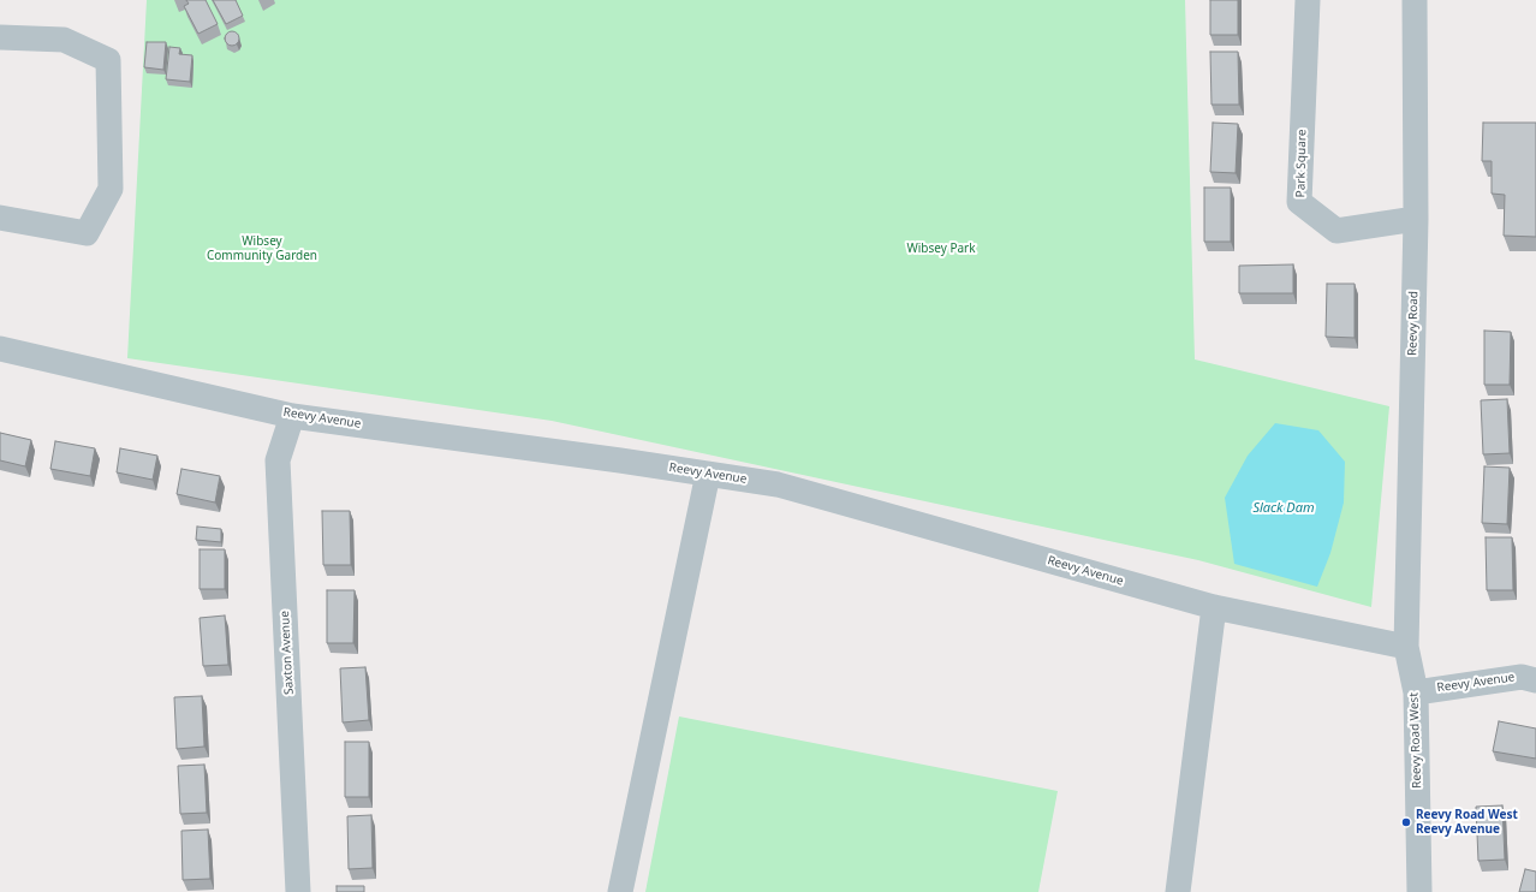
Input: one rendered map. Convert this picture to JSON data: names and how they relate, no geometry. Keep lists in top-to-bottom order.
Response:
{
  "streets": {
    "street": [
      "Park Square",
      "Reevy Road",
      "Reevy Avenue",
      "Saxton Avenue",
      "Reevy Road West"
    ]
  },
  "crossings": [
    ["Park Square", "Reevy Road"],
    ["Reevy Road", "Reevy Avenue"],
    ["Reevy Road", "Reevy Road West"],
    ["Reevy Avenue", "Saxton Avenue"],
    ["Reevy Avenue", "Reevy Road West"]
  ],
  "water": ["Slack Dam"],
  "parks": ["Wibsey Community Garden", "Wibsey Park"],
  "places": ["Reevy Road West Reevy Avenue"]
}
